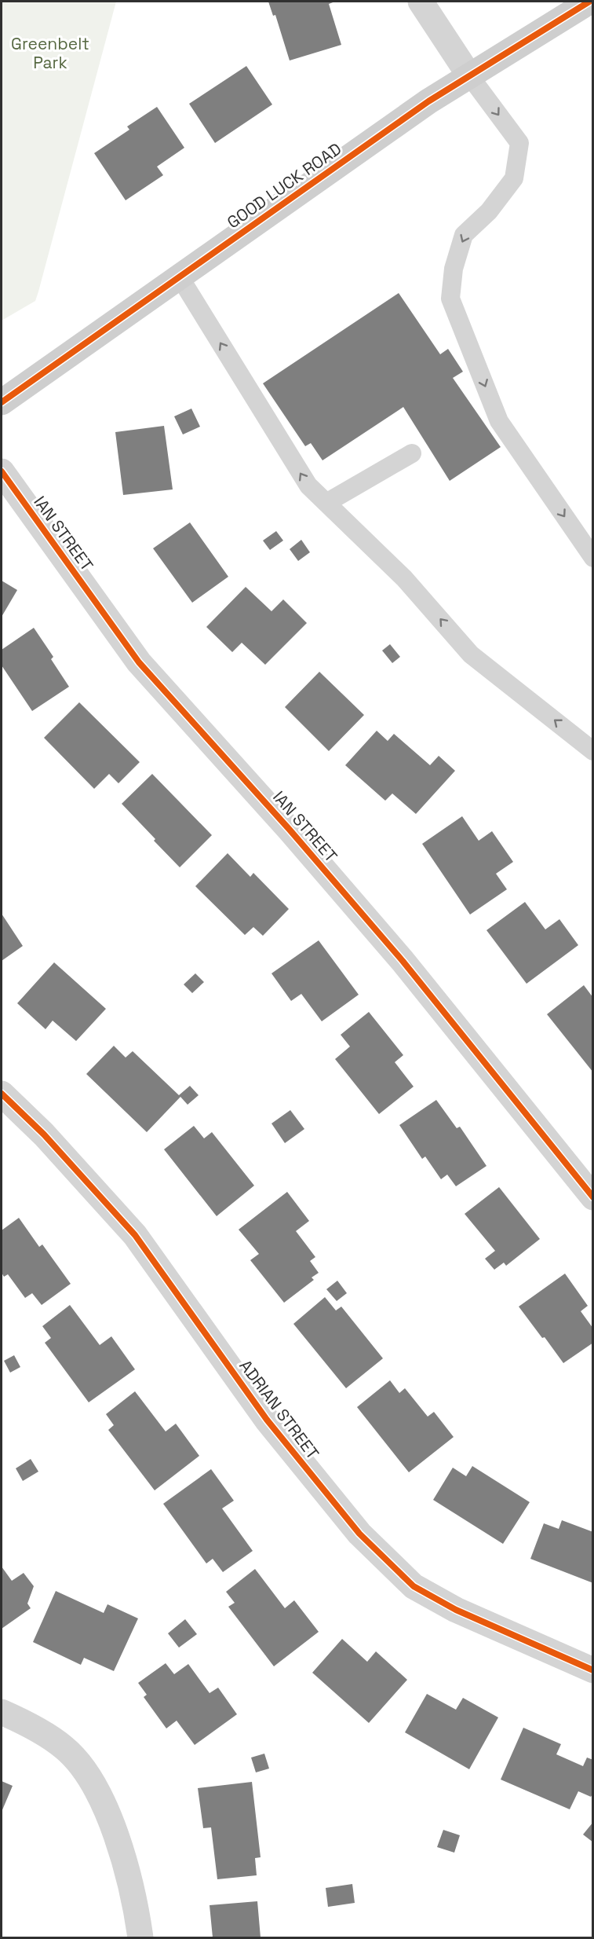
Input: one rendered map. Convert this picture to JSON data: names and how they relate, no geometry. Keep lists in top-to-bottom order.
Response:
{
  "streets": {
    "main road": ["GOOD LUCK ROAD"],
    "street": ["IAN STREET", "ADRIAN STREET"]
  },
  "parks": ["Greenbelt Park"]
}
